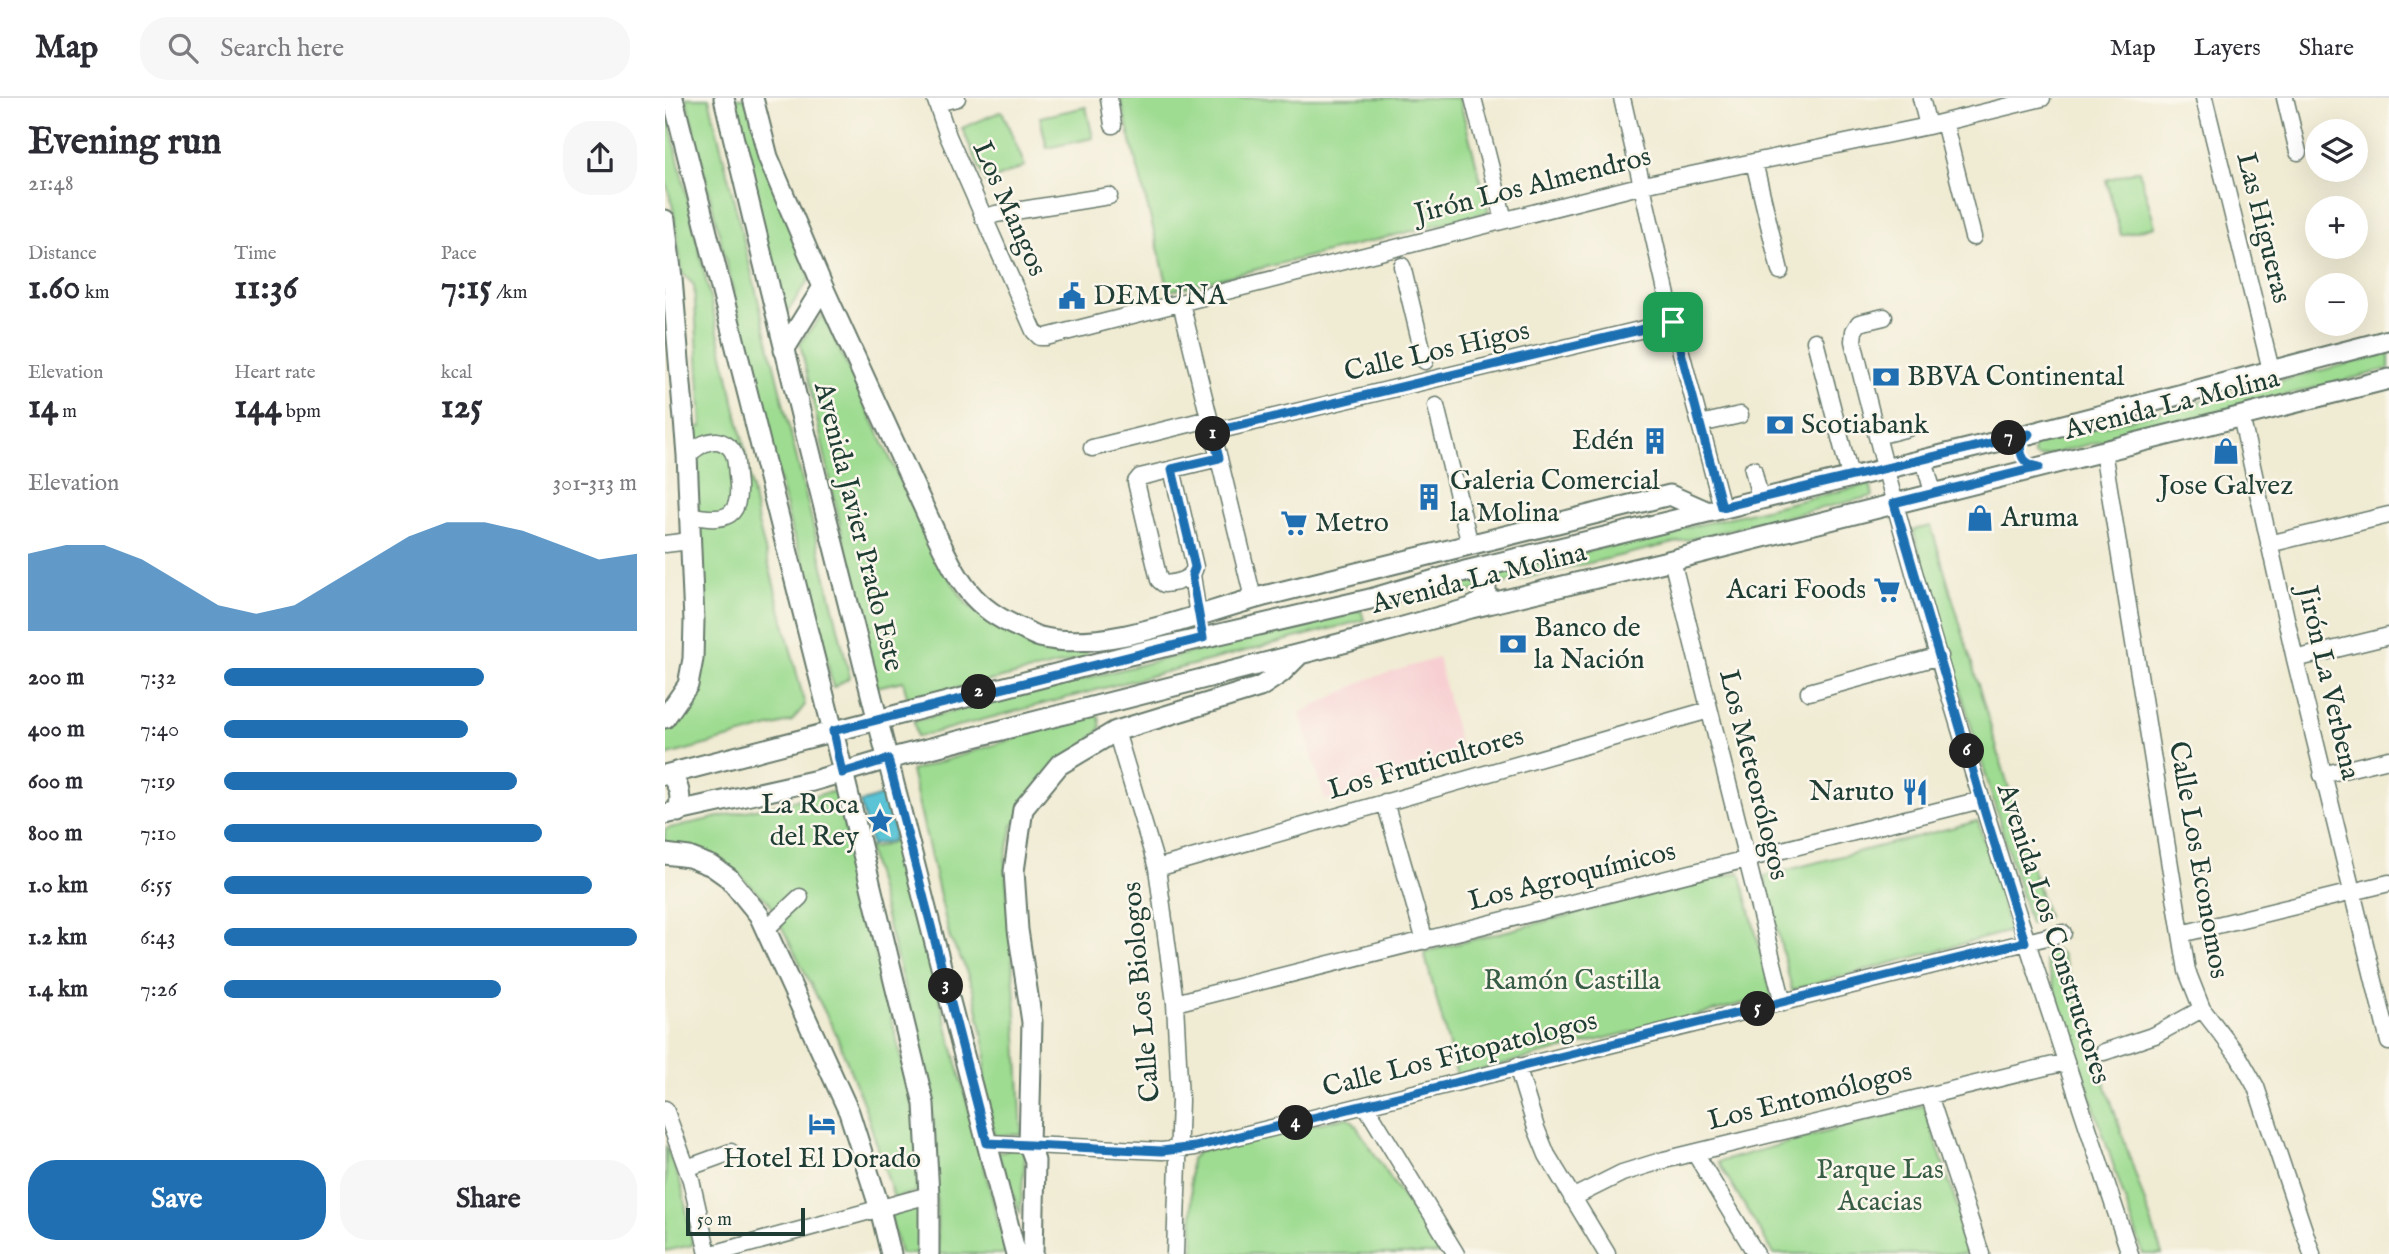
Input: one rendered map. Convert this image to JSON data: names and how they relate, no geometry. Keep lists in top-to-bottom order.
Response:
{
  "streets": {
    "main road": ["Avenida La Molina", "Avenida Javier Prado Este"],
    "street": [
      "Jirón Los Almendros",
      "Los Mangos",
      "Las Higueras",
      "Calle Los Higos",
      "Jirón La Verbena",
      "Los Fruticultores",
      "Los Meteorólogos",
      "Calle Los Economos",
      "Los Agroquímicos",
      "Avenida Los Constructores",
      "Calle Los Biologos",
      "Calle Los Fitopatologos",
      "Los Entomólogos"
    ]
  },
  "crossings": [
    ["Jirón Los Almendros", "Los Mangos"],
    ["Las Higueras", "Avenida La Molina"],
    ["Avenida La Molina", "Avenida Javier Prado Este"],
    ["Avenida La Molina", "Jirón La Verbena"],
    ["Avenida La Molina", "Los Meteorólogos"],
    ["Avenida La Molina", "Calle Los Economos"],
    ["Avenida La Molina", "Avenida Los Constructores"],
    ["Avenida Javier Prado Este", "Calle Los Fitopatologos"],
    ["Los Fruticultores", "Los Meteorólogos"],
    ["Los Fruticultores", "Calle Los Biologos"],
    ["Los Meteorólogos", "Los Agroquímicos"],
    ["Los Meteorólogos", "Calle Los Fitopatologos"],
    ["Los Agroquímicos", "Avenida Los Constructores"],
    ["Los Agroquímicos", "Calle Los Biologos"],
    ["Avenida Los Constructores", "Calle Los Fitopatologos"],
    ["Avenida Los Constructores", "Los Entomólogos"],
    ["Calle Los Biologos", "Calle Los Fitopatologos"]
  ],
  "parks": ["Ramón Castilla", "Parque Las Acacias"],
  "places": {
    "public building": ["DEMUNA"],
    "bank": ["BBVA Continental", "Scotiabank", "Banco de la Nación"],
    "building": ["Edén", "Galeria Comercial la Molina"],
    "shop": ["Jose Galvez", "Aruma"],
    "supermarket": ["Metro", "Acari Foods"],
    "restaurant": ["Naruto"],
    "place": ["La Roca del Rey"],
    "hotel": ["Hotel El Dorado"]
  },
  "scale_bar": "50 m",
  "page": {
    "header": "Map",
    "search": "Search here",
    "nav": ["Map", "Layers", "Share"],
    "heading": ["Evening run", "21:48"],
    "map_buttons": ["+", "−"],
    "stats": [
      ["Distance", "1.60 km"],
      ["Time", "11:36"],
      ["Pace", "7:15 /km"],
      ["Elevation", "14 m"],
      ["Heart rate", "144 bpm"],
      ["kcal", "125"]
    ],
    "pins": [
      "1",
      "7",
      "2",
      "6",
      "3",
      "5",
      "4"
    ],
    "chart": ["Elevation", "301–313 m"],
    "list": [
      {
        "name": "200 m",
        "note": "7:32"
      },
      {
        "name": "400 m",
        "note": "7:40"
      },
      {
        "name": "600 m",
        "note": "7:19"
      },
      {
        "name": "800 m",
        "note": "7:10"
      },
      {
        "name": "1.0 km",
        "note": "6:55"
      },
      {
        "name": "1.2 km",
        "note": "6:43"
      },
      {
        "name": "1.4 km",
        "note": "7:26"
      }
    ],
    "buttons": ["Save", "Share"],
    "scale": "50 m"
  }
}
